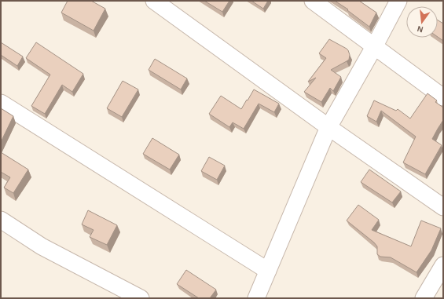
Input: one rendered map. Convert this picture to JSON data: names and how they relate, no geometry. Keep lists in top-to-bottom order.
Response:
{
  "north": "bottom"
}
